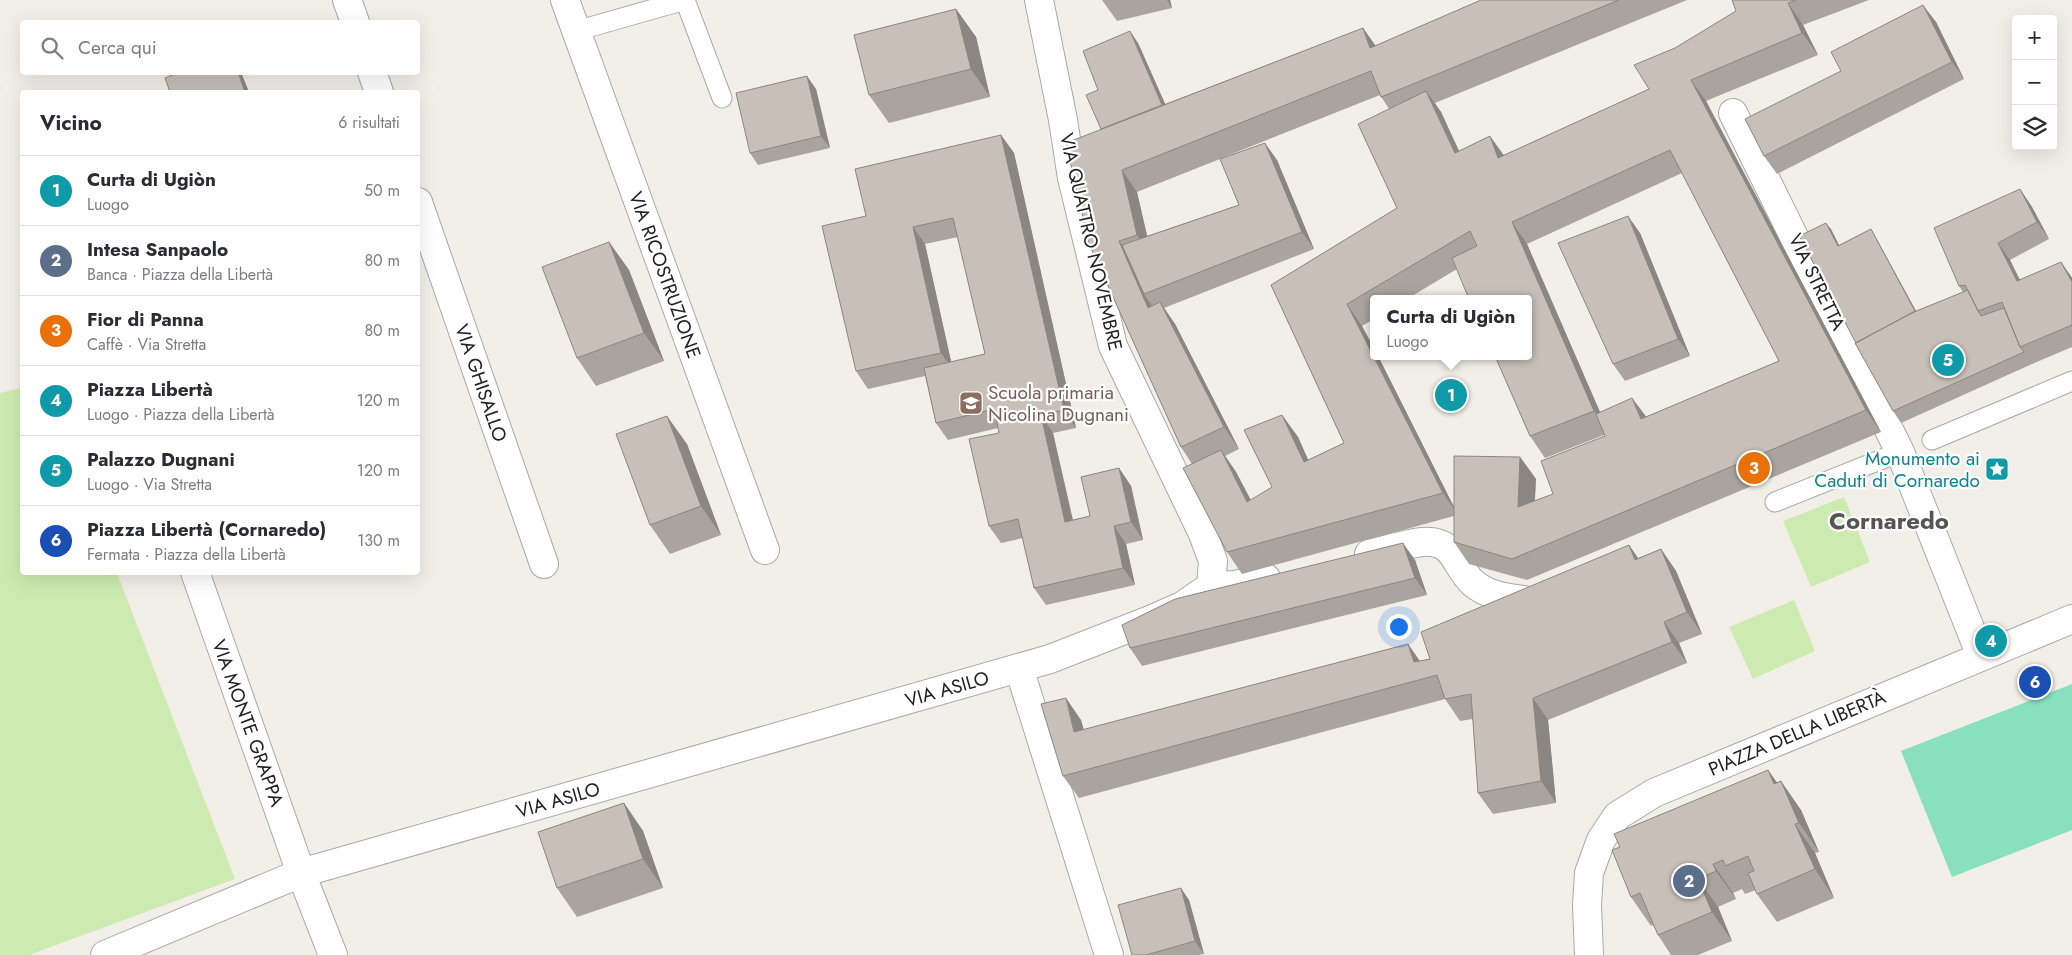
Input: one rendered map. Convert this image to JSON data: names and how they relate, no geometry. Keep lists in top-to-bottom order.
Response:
{
  "streets": {
    "street": [
      "VIA QUATTRO NOVEMBRE",
      "VIA RICOSTRUZIONE",
      "VIA STRETTA",
      "VIA GHISALLO",
      "VIA ASILO",
      "VIA MONTE GRAPPA",
      "PIAZZA DELLA LIBERTÀ"
    ]
  },
  "crossings": [
    ["VIA QUATTRO NOVEMBRE", "VIA ASILO"],
    ["VIA ASILO", "VIA MONTE GRAPPA"]
  ],
  "districts": ["Cornaredo"],
  "places": {
    "school or university": ["Scuola primaria Nicolina Dugnani"],
    "place": ["Monumento ai Caduti di Cornaredo"]
  },
  "page": {
    "map_buttons": ["+", "−"],
    "search": "Cerca qui",
    "heading": ["Vicino", "6 risultati"],
    "list": [
      {
        "mark": "1",
        "name": "Curta di Ugiòn",
        "note": "Luogo",
        "value": "50 m"
      },
      {
        "mark": "2",
        "name": "Intesa Sanpaolo",
        "note": "Banca · Piazza della Libertà",
        "value": "80 m"
      },
      {
        "mark": "3",
        "name": "Fior di Panna",
        "note": "Caffè · Via Stretta",
        "value": "80 m"
      },
      {
        "mark": "4",
        "name": "Piazza Libertà",
        "note": "Luogo · Piazza della Libertà",
        "value": "120 m"
      },
      {
        "mark": "5",
        "name": "Palazzo Dugnani",
        "note": "Luogo · Via Stretta",
        "value": "120 m"
      },
      {
        "mark": "6",
        "name": "Piazza Libertà (Cornaredo)",
        "note": "Fermata · Piazza della Libertà",
        "value": "130 m"
      }
    ],
    "popup": ["Curta di Ugiòn", "Luogo"],
    "pins": [
      "5",
      "1",
      "3",
      "4",
      "6",
      "2"
    ]
  }
}
